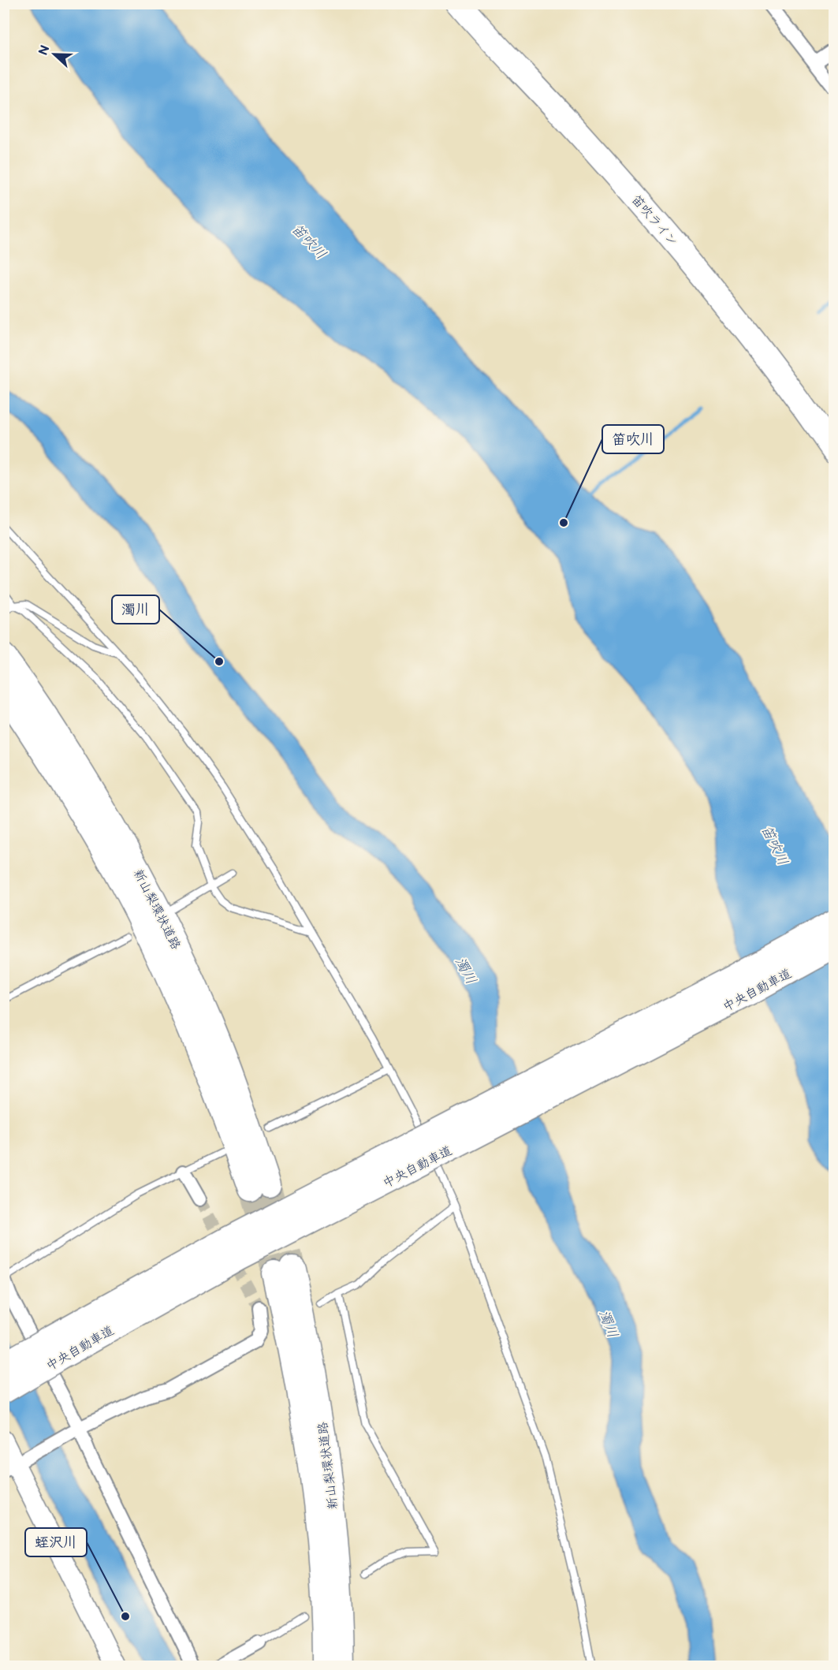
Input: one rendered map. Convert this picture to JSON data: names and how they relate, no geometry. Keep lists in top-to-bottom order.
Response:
{
  "streets": {
    "highway": ["笛吹ライン", "新山梨環状道路", "中央自動車道"]
  },
  "water": ["笛吹川", "濁川"],
  "places": ["笛吹川", "濁川", "蛭沢川"],
  "north": "left"
}
